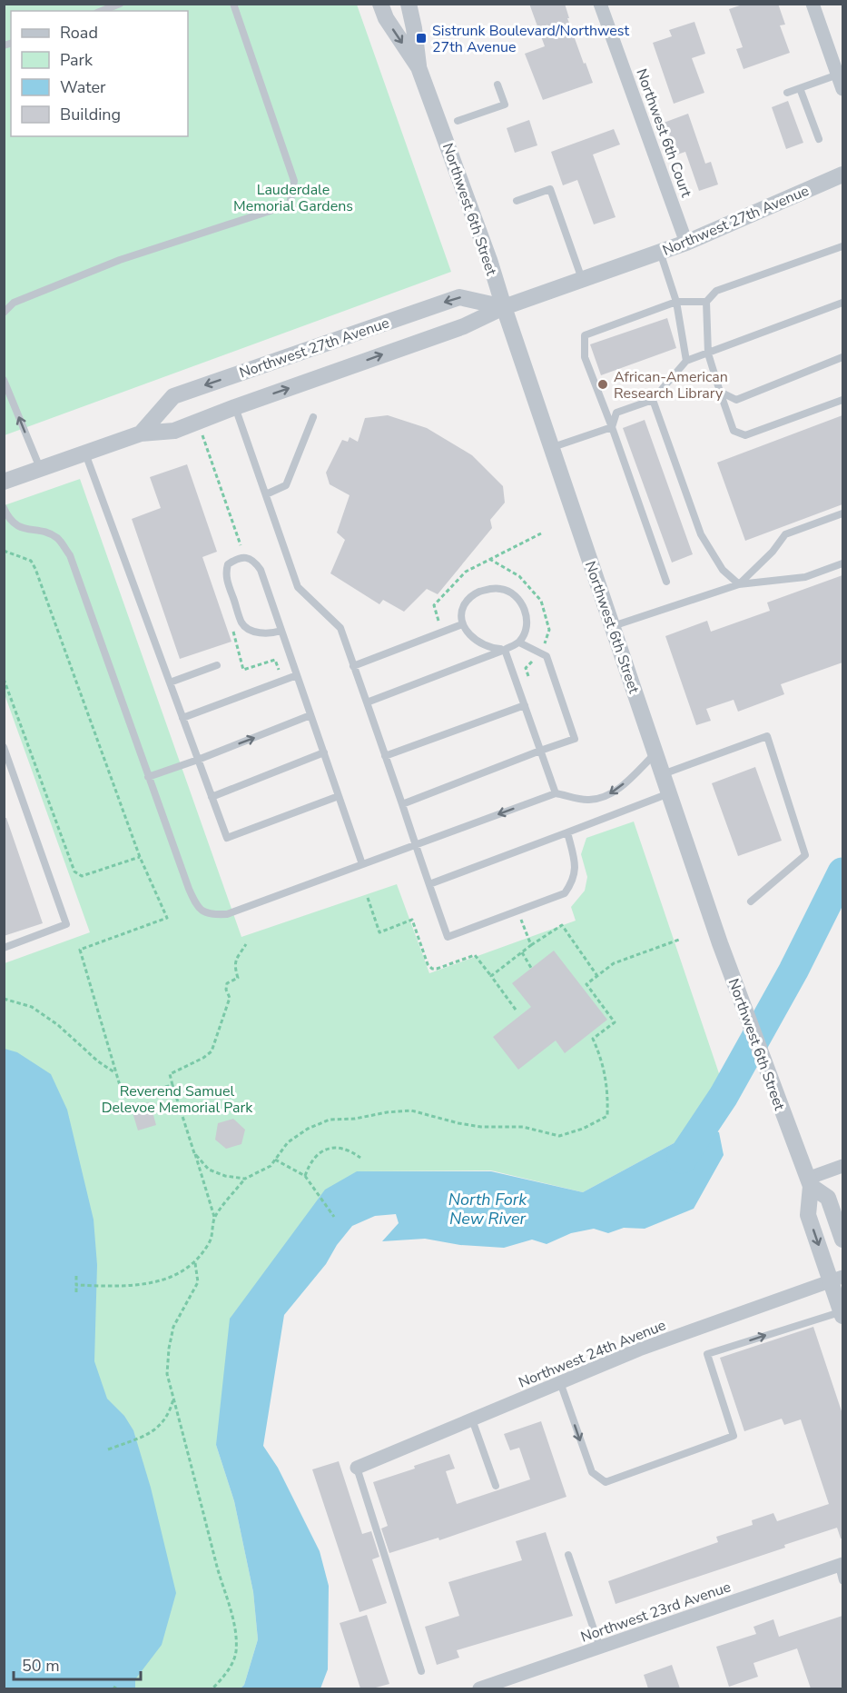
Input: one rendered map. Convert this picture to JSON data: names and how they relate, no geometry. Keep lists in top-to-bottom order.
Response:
{
  "streets": {
    "street": [
      "Northwest 6th Court",
      "Northwest 6th Street",
      "Northwest 27th Avenue",
      "Northwest 24th Avenue",
      "Northwest 23rd Avenue"
    ]
  },
  "crossings": [
    ["Northwest 6th Court", "Northwest 27th Avenue"],
    ["Northwest 6th Street", "Northwest 27th Avenue"],
    ["Northwest 6th Street", "Northwest 24th Avenue"]
  ],
  "water": ["North Fork New River"],
  "parks": ["Lauderdale Memorial Gardens", "Reverend Samuel Delevoe Memorial Park"],
  "places": {
    "transit": ["Sistrunk Boulevard/Northwest 27th Avenue"],
    "other": ["African-American Research Library"]
  },
  "legend": [
    "Road",
    "Park",
    "Water",
    "Building"
  ],
  "scale_bar": "50 m"
}
